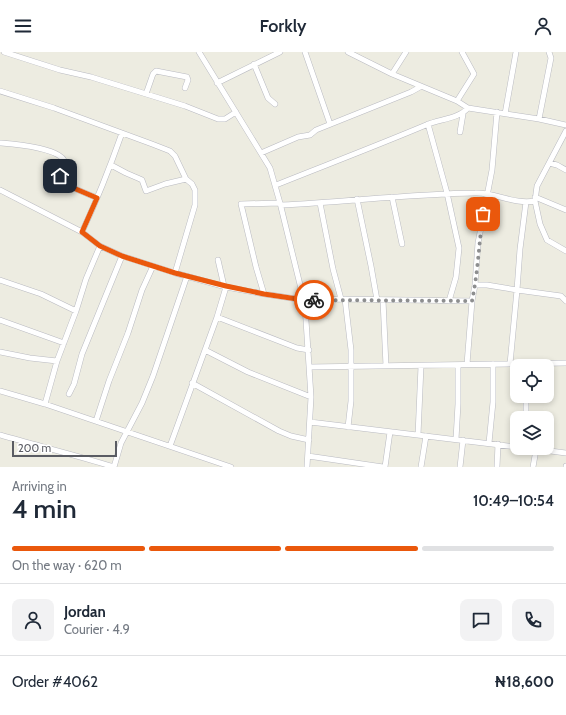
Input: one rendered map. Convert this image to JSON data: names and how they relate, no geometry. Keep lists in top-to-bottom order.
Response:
{
  "scale_bar": "200 m",
  "page": {
    "header": "Forkly",
    "scale": "200 m",
    "heading": ["4 min", "Arriving in", "10:49–10:54"],
    "panel": [
      "Jordan",
      "Courier · 4.9",
      "Order #4062",
      "₦18,600"
    ],
    "bar": "On the way · 620 m"
  }
}
